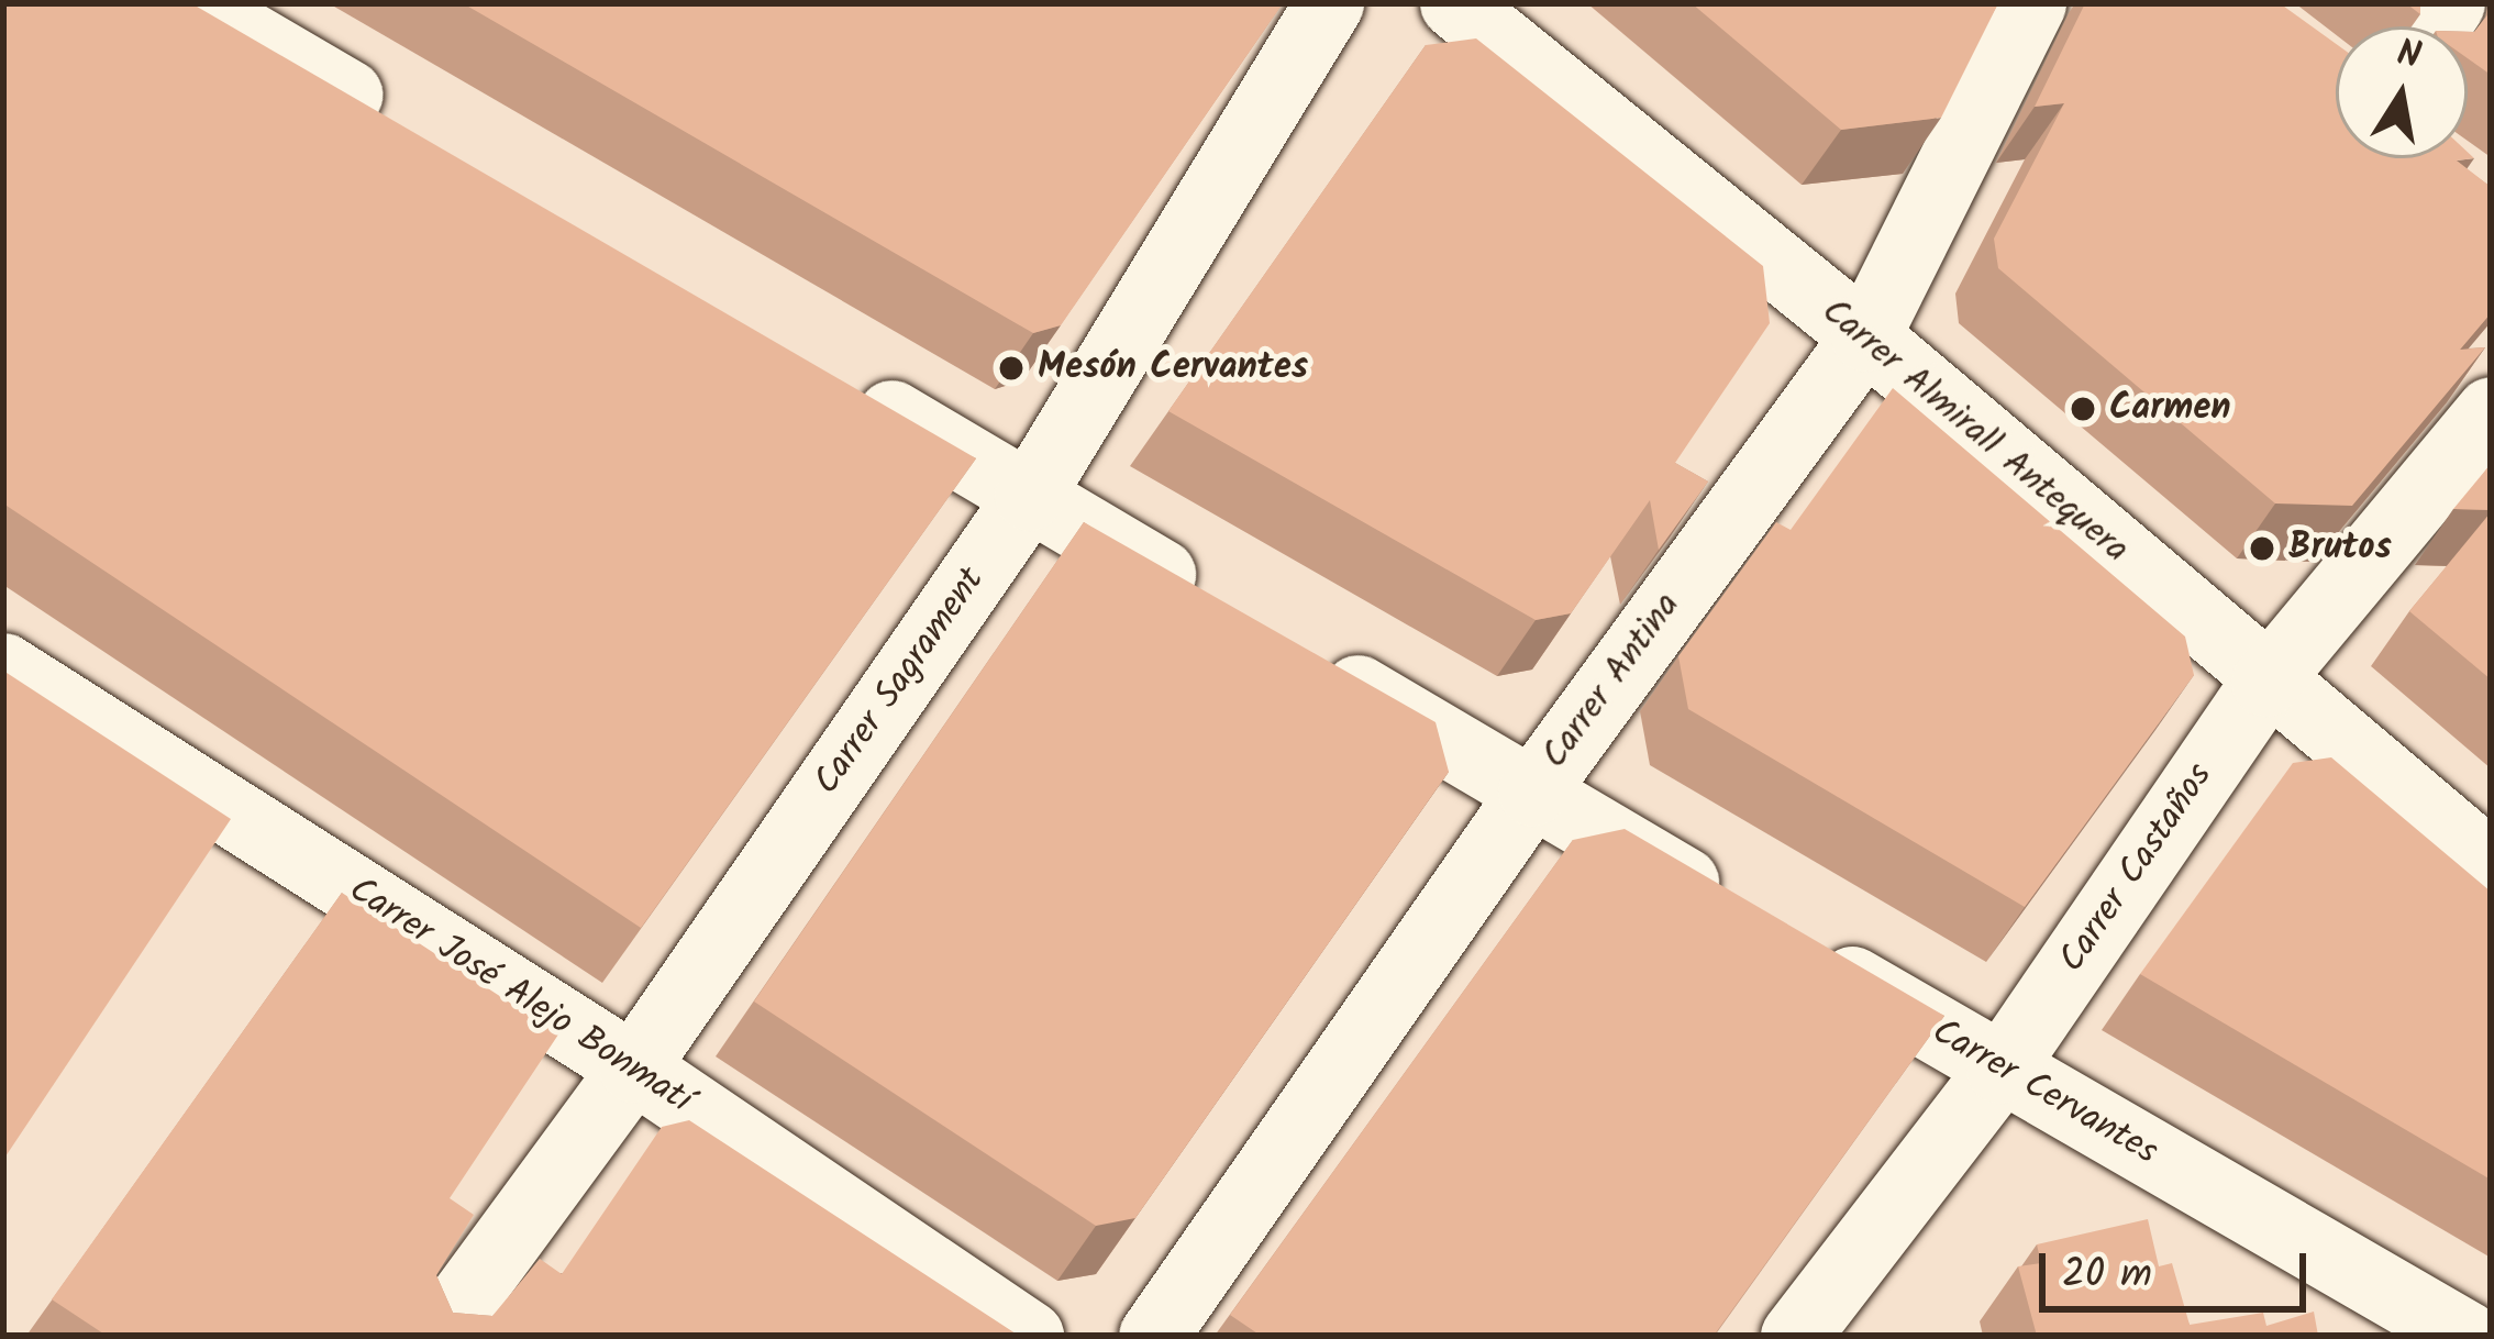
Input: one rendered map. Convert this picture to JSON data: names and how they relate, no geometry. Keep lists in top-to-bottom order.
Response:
{
  "streets": {
    "street": [
      "Carrer Almirall Antequera",
      "Carrer Sagrament",
      "Carrer Antina",
      "Carrer Castaños",
      "Carrer José Alejo Bonmatí",
      "Carrer Cervantes"
    ]
  },
  "crossings": [
    ["Carrer Almirall Antequera", "Carrer Antina"],
    ["Carrer Almirall Antequera", "Carrer Castaños"],
    ["Carrer Sagrament", "Carrer José Alejo Bonmatí"],
    ["Carrer Castaños", "Carrer Cervantes"]
  ],
  "places": ["Mesón Cervantes", "Carmen", "Brutos"],
  "scale_bar": "20 m",
  "north": "top"
}
